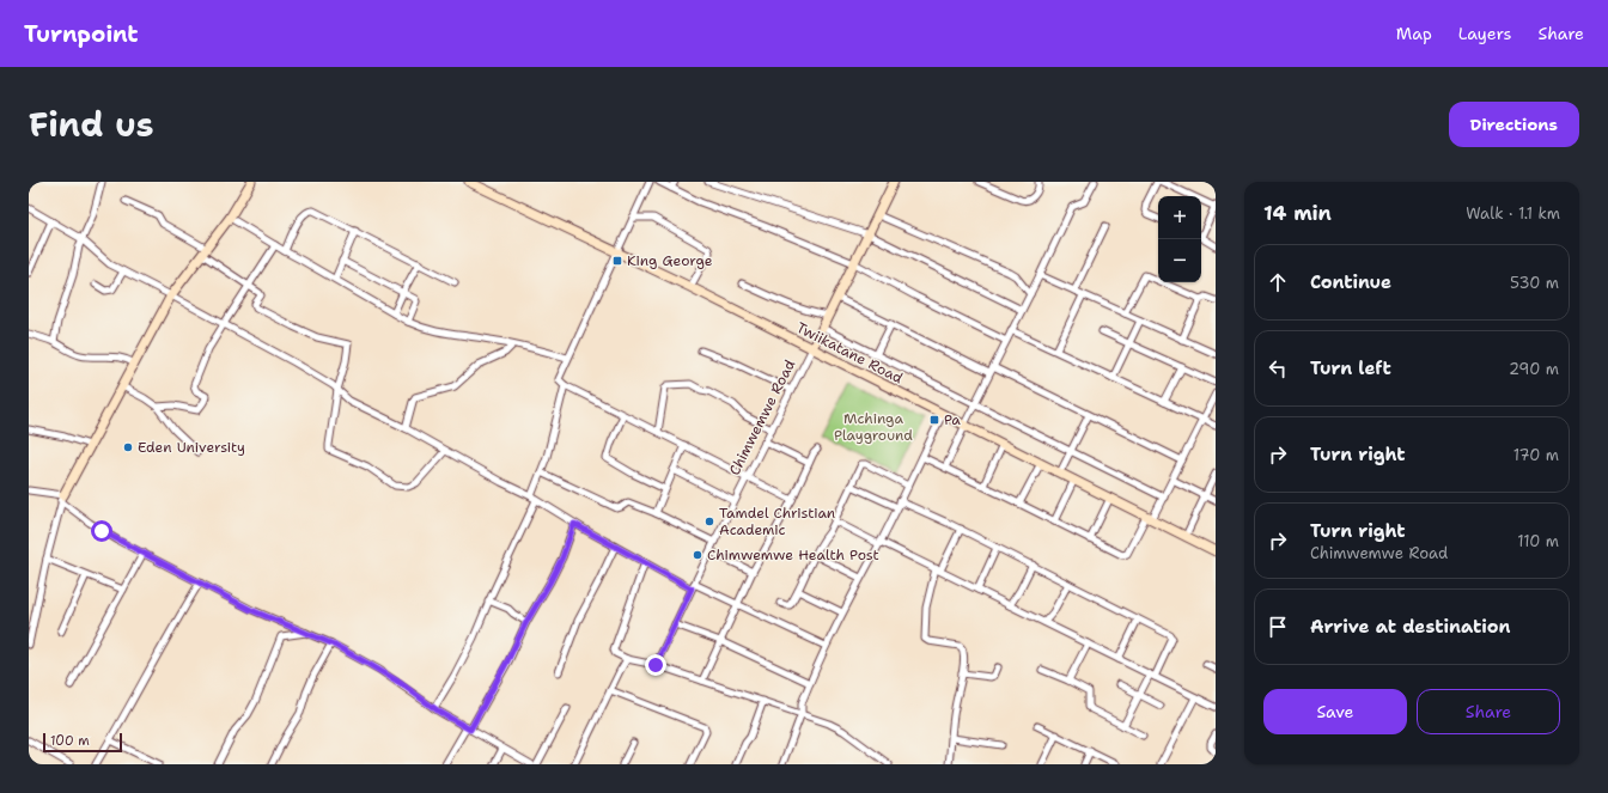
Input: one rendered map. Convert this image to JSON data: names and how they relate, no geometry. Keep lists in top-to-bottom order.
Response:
{
  "streets": {
    "street": ["Twiikatane Road", "Chimwemwe Road"]
  },
  "crossings": [
    ["Twiikatane Road", "Chimwemwe Road"]
  ],
  "parks": ["Mchinga Playground"],
  "places": {
    "transit": ["King George", "Pa"],
    "other": ["Eden University", "Tamdel Christian Academic", "Chimwemwe Health Post"]
  },
  "scale_bar": "100 m",
  "page": {
    "header": "Turnpoint",
    "nav": ["Map", "Layers", "Share"],
    "title": "Find us",
    "buttons": [
      "Directions",
      ["Save", "Share"]
    ],
    "heading": ["14 min", "Walk · 1.1 km"],
    "map_buttons": ["+", "−"],
    "list": [
      ["Continue", "530 m"],
      ["Turn left", "290 m"],
      ["Turn right", "170 m"],
      ["Turn right", "Chimwemwe Road", "110 m"],
      "Arrive at destination"
    ],
    "scale": "100 m"
  }
}
